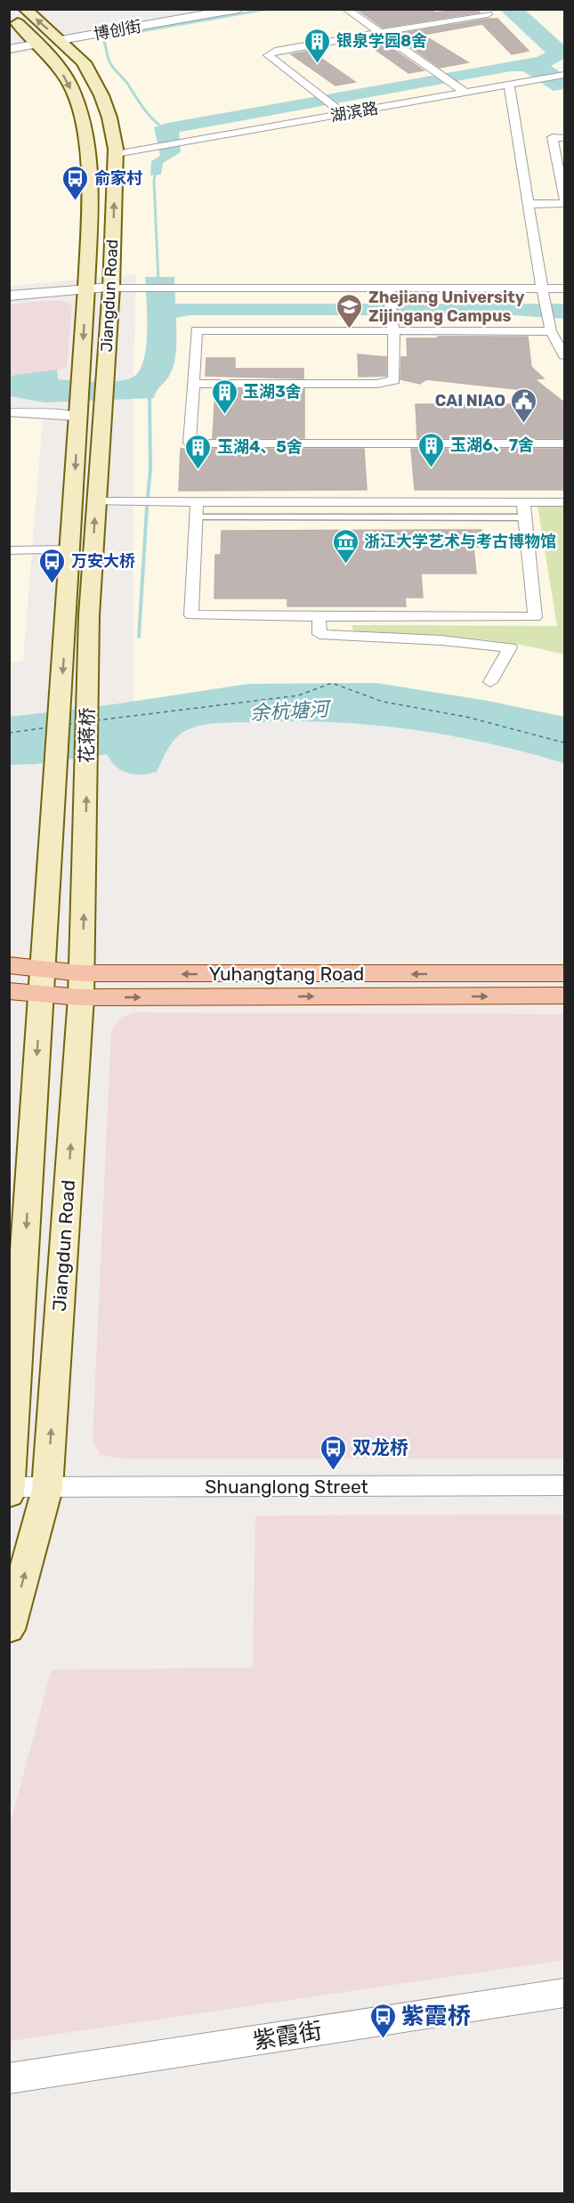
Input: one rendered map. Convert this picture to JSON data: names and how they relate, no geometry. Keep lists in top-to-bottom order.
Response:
{
  "streets": {
    "main road": ["Jiangdun Road", "花蒋桥", "Yuhangtang Road"],
    "street": [
      "博创街",
      "湖滨路",
      "Shuanglong Street",
      "紫霞街"
    ]
  },
  "crossings": [
    ["博创街", "Jiangdun Road"],
    ["湖滨路", "Jiangdun Road"],
    ["Jiangdun Road", "花蒋桥"],
    ["Jiangdun Road", "Yuhangtang Road"],
    ["Jiangdun Road", "Shuanglong Street"]
  ],
  "water": ["余杭塘河"],
  "places": {
    "building": [
      "银泉学园8舍",
      "玉湖3舍",
      "玉湖6、7舍",
      "玉湖4、5舍"
    ],
    "bus stop": [
      "俞家村",
      "万安大桥",
      "双龙桥",
      "紫霞桥"
    ],
    "school or university": ["Zhejiang University Zijingang Campus"],
    "public building": ["CAI NIAO"],
    "museum": ["浙江大学艺术与考古博物馆"]
  }
}
